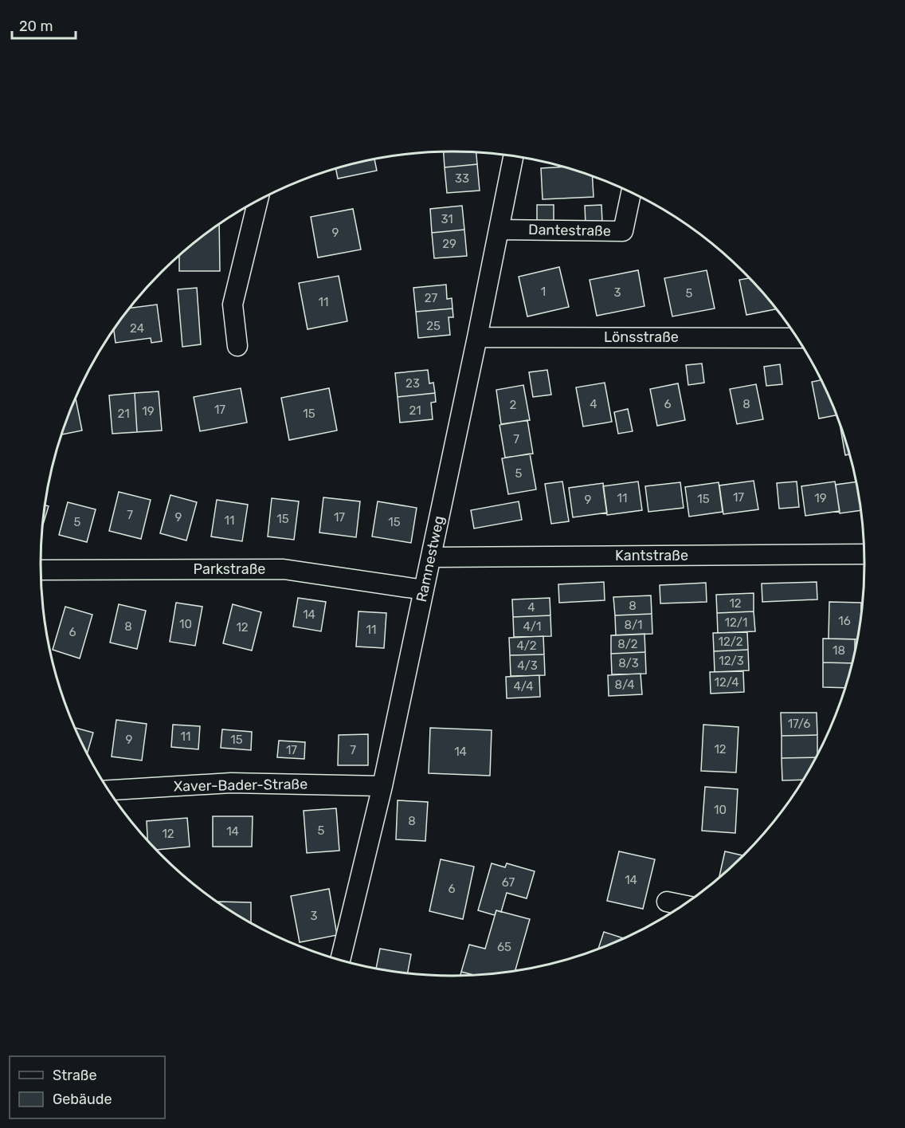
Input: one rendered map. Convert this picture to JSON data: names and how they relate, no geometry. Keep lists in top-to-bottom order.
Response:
{
  "streets": {
    "street": [
      "Dantestraße",
      "Lönsstraße",
      "Kantstraße",
      "Ramnestweg",
      "Parkstraße",
      "Xaver-Bader-Straße"
    ]
  },
  "crossings": [
    ["Dantestraße", "Ramnestweg"],
    ["Lönsstraße", "Ramnestweg"],
    ["Kantstraße", "Ramnestweg"],
    ["Ramnestweg", "Parkstraße"],
    ["Ramnestweg", "Xaver-Bader-Straße"]
  ],
  "house_numbers": [
    "33",
    "31",
    "9",
    "29",
    "1",
    "3",
    "5",
    "27",
    "11",
    "25",
    "24",
    "23",
    "4",
    "6",
    "8",
    "2",
    "17",
    "21",
    "19",
    "21",
    "15",
    "7",
    "5",
    "17",
    "11",
    "19",
    "15",
    "9",
    "7",
    "9",
    "17",
    "15",
    "11",
    "5",
    "15",
    "12",
    "8",
    "4",
    "14",
    "16",
    "12/1",
    "10",
    "8/1",
    "8",
    "4/1",
    "12",
    "11",
    "6",
    "12/2",
    "8/2",
    "4/2",
    "18",
    "12/3",
    "8/3",
    "4/3",
    "12/4",
    "8/4",
    "4/4",
    "17/6",
    "11",
    "9",
    "15",
    "12",
    "17",
    "7",
    "14",
    "10",
    "8",
    "5",
    "14",
    "12",
    "14",
    "67",
    "6",
    "3",
    "65"
  ],
  "legend": ["Straße", "Gebäude"],
  "scale_bar": "20 m"
}
